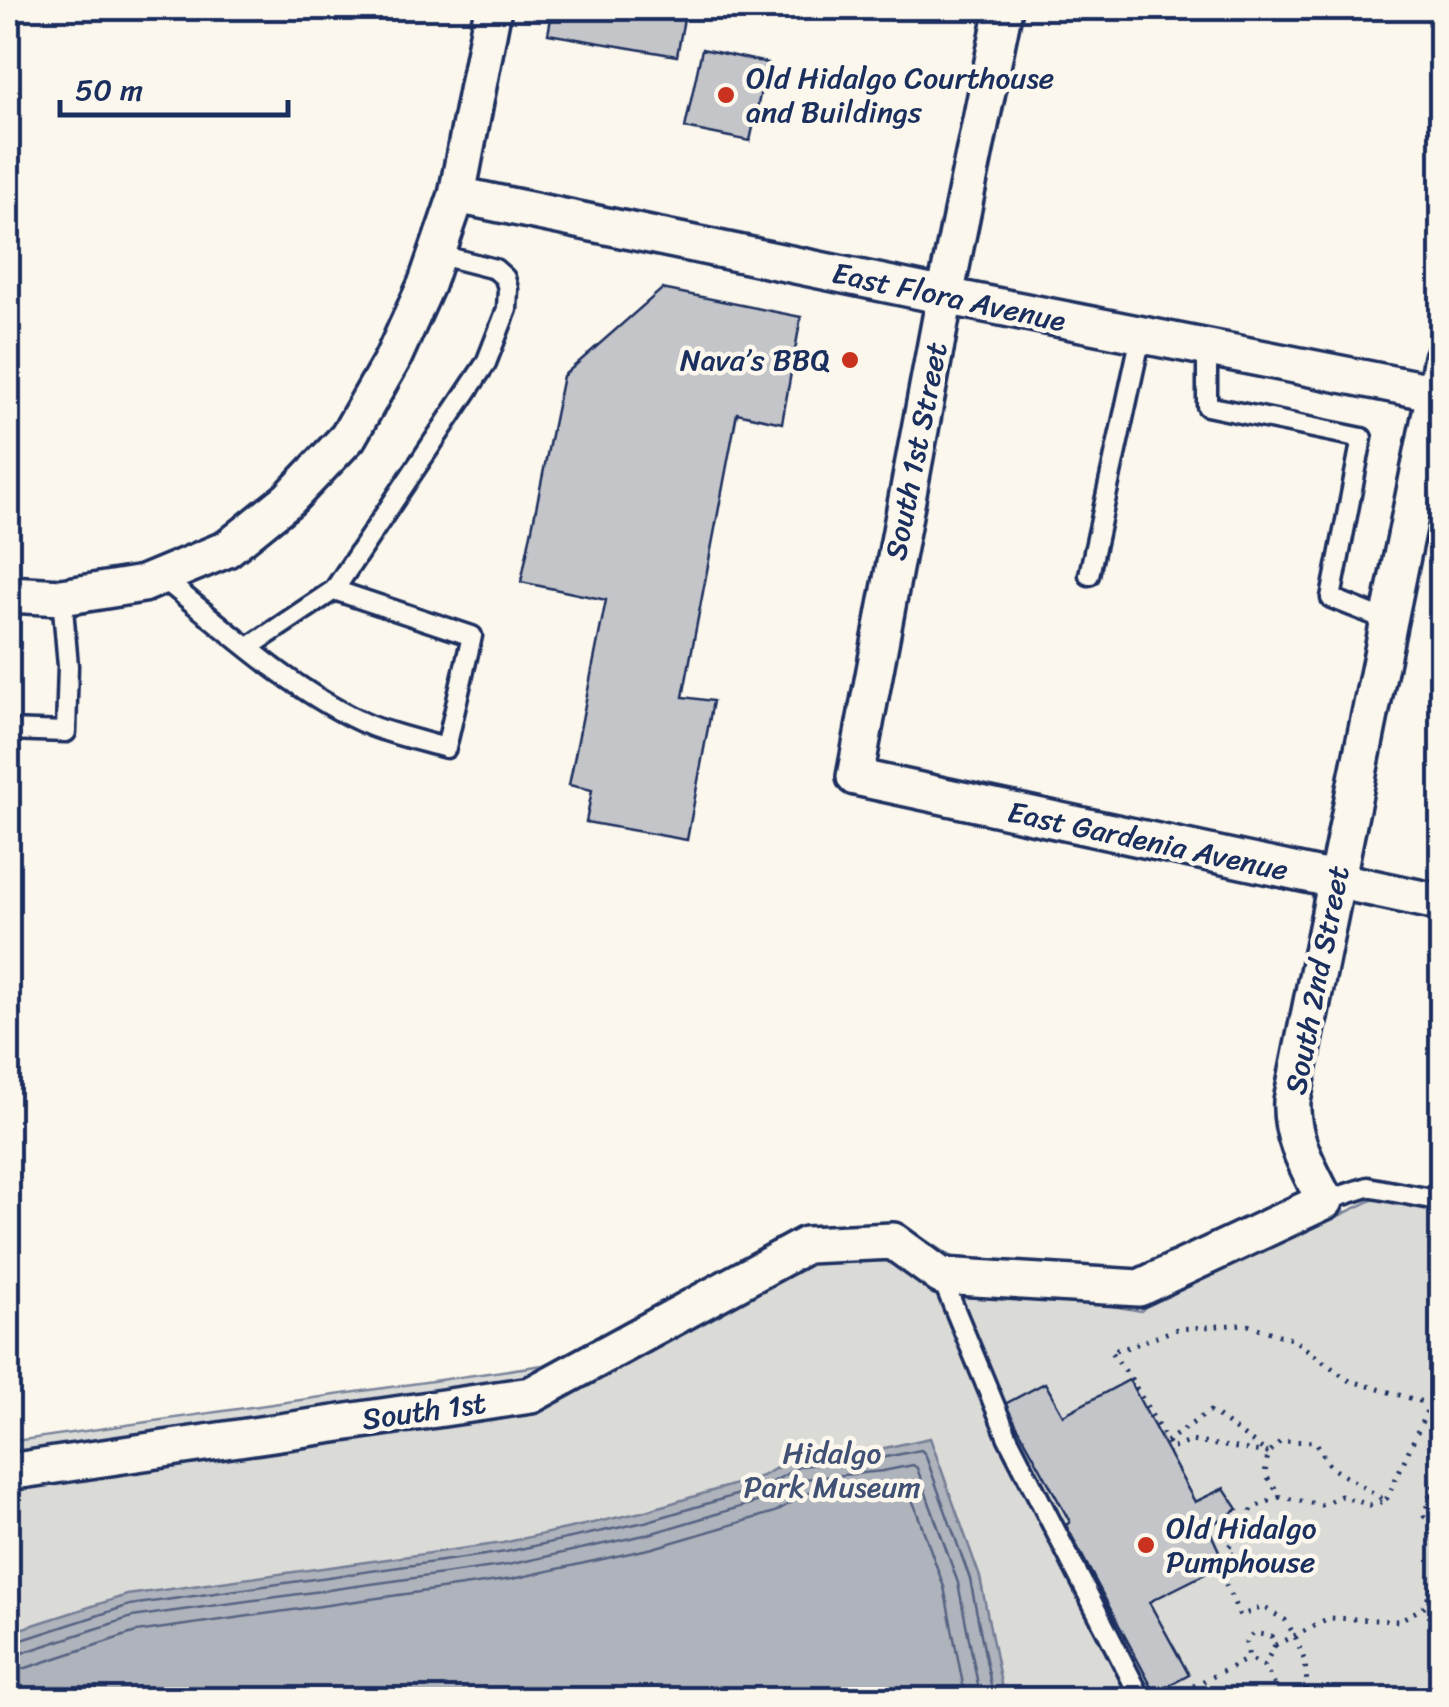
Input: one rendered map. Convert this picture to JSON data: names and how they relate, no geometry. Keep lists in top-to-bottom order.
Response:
{
  "streets": {
    "street": [
      "East Flora Avenue",
      "South 1st Street",
      "East Gardenia Avenue",
      "South 2nd Street",
      "South 1st"
    ]
  },
  "crossings": [
    ["East Flora Avenue", "South 1st Street"],
    ["East Flora Avenue", "South 2nd Street"],
    ["South 1st Street", "East Gardenia Avenue"],
    ["East Gardenia Avenue", "South 2nd Street"]
  ],
  "parks": ["Hidalgo Park Museum"],
  "places": ["Old Hidalgo Courthouse and Buildings", "Nava’s BBQ", "Old Hidalgo Pumphouse"],
  "scale_bar": "50 m"
}
